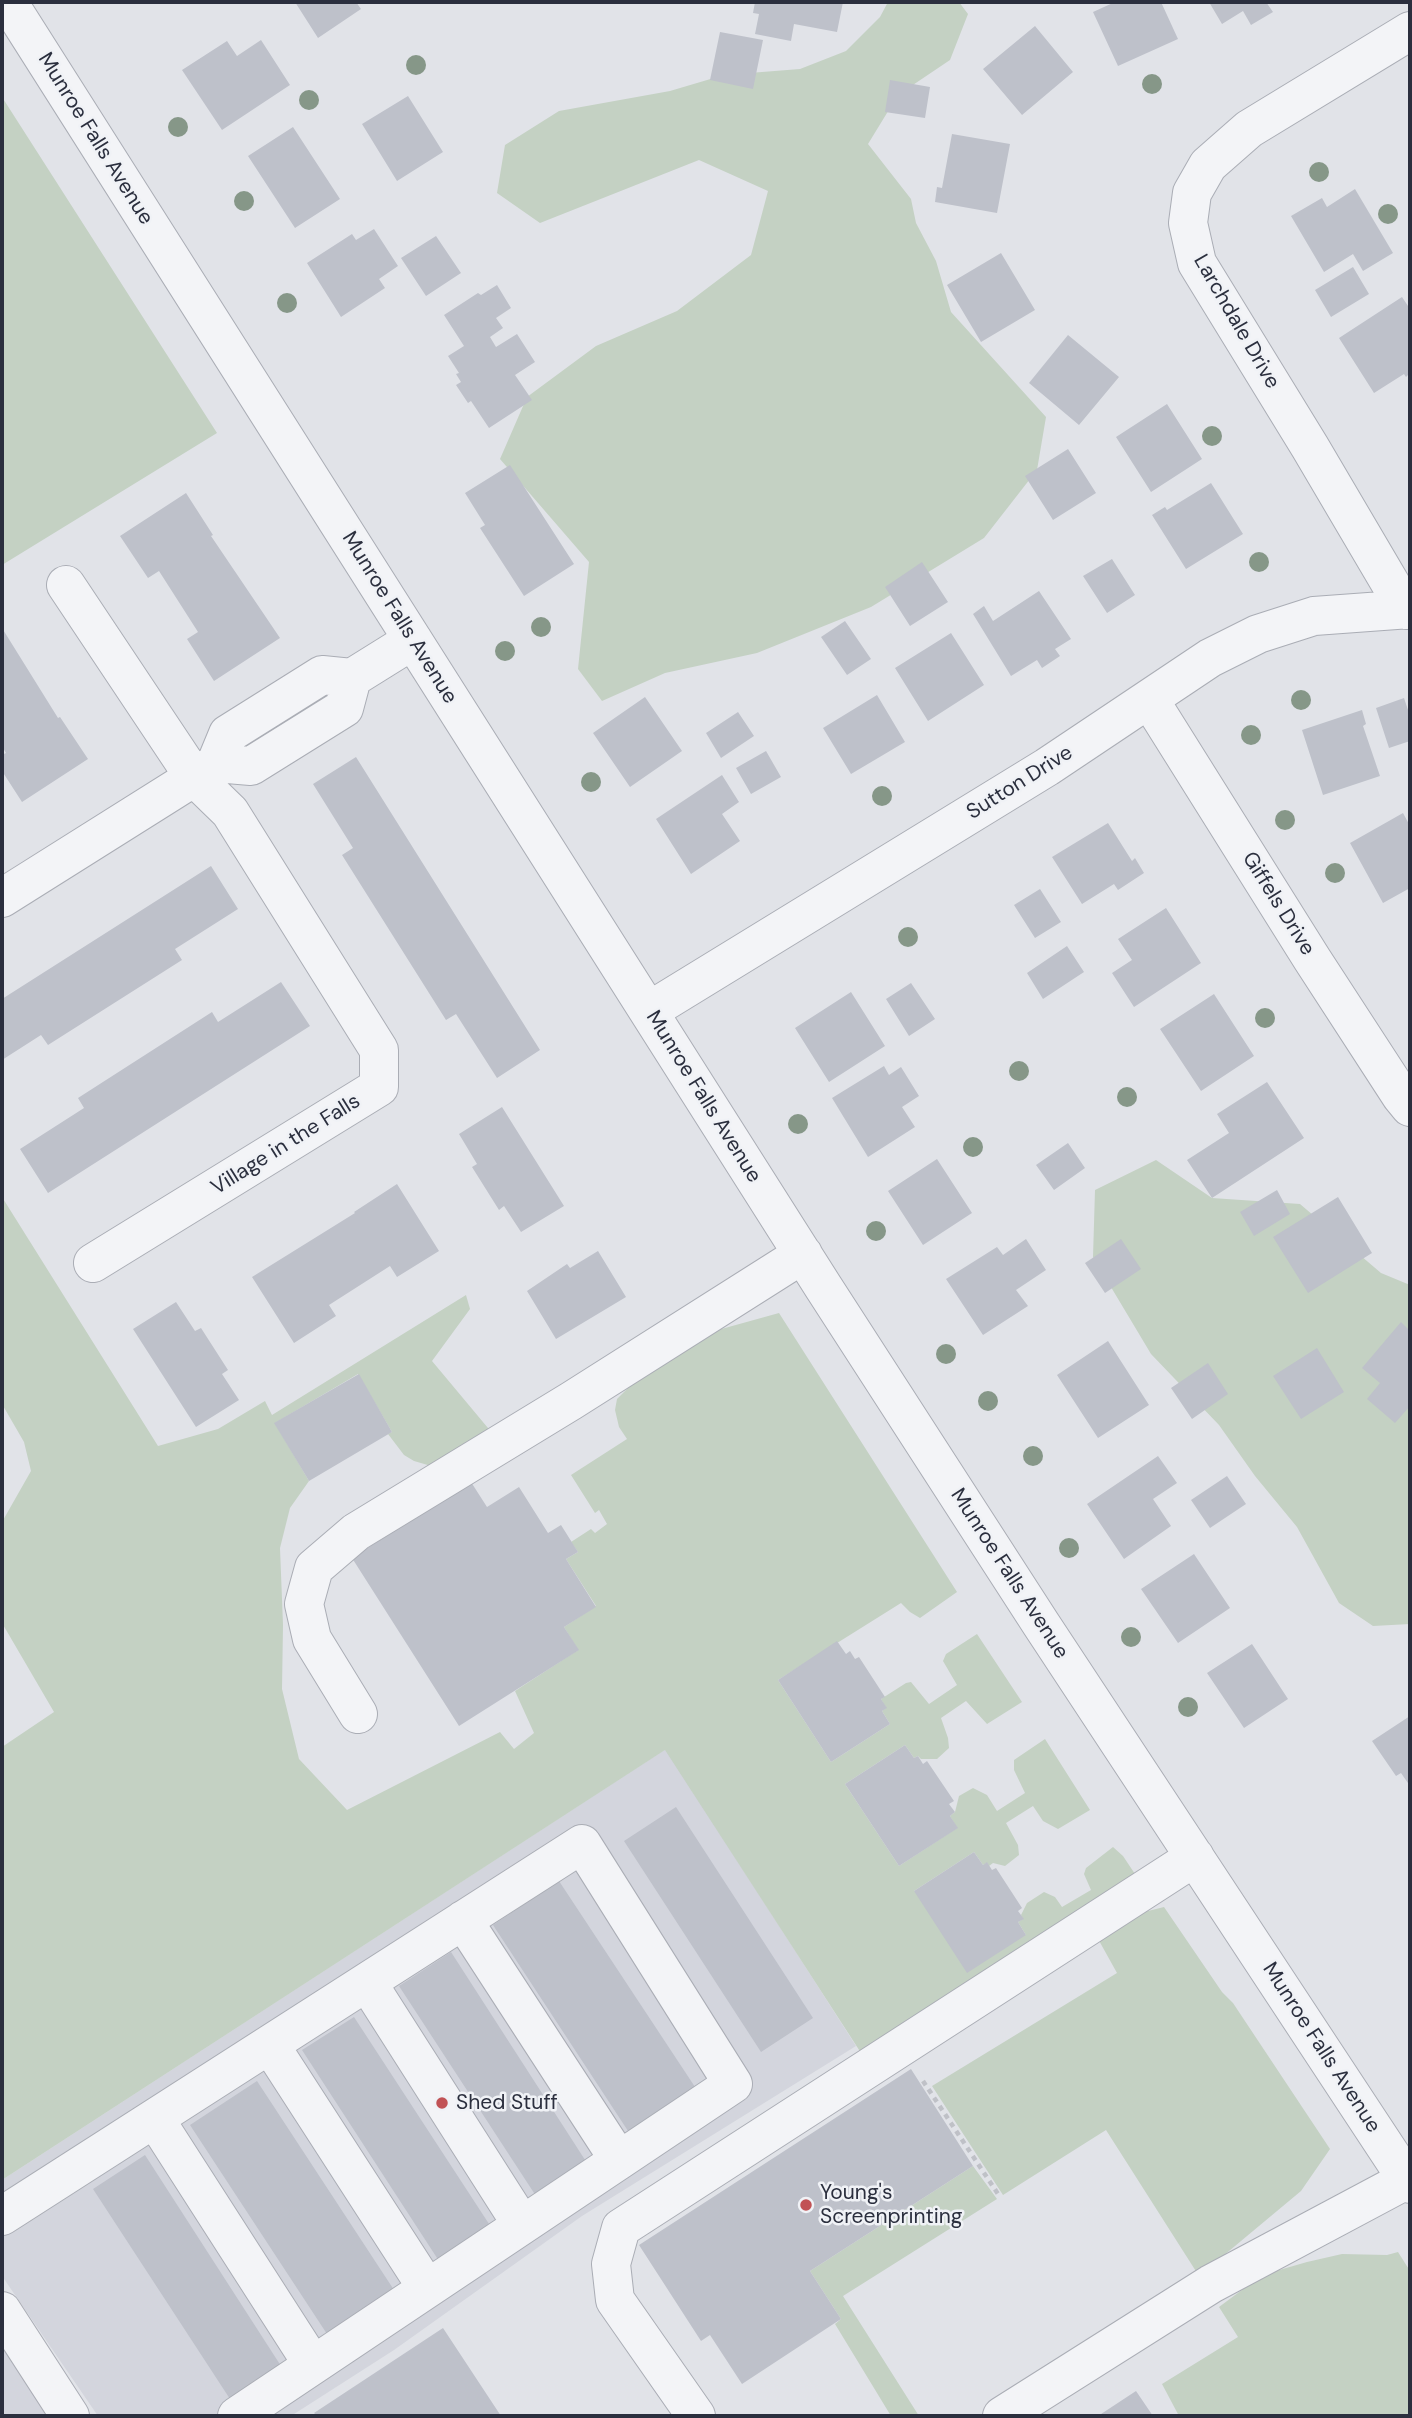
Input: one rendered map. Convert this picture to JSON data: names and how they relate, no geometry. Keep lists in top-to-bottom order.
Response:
{
  "streets": {
    "street": [
      "Munroe Falls Avenue",
      "Larchdale Drive",
      "Sutton Drive",
      "Giffels Drive",
      "Village in the Falls"
    ]
  },
  "crossings": [
    ["Munroe Falls Avenue", "Sutton Drive"],
    ["Larchdale Drive", "Sutton Drive"],
    ["Sutton Drive", "Giffels Drive"]
  ],
  "places": ["Shed Stuff", "Young's Screenprinting"]
}
